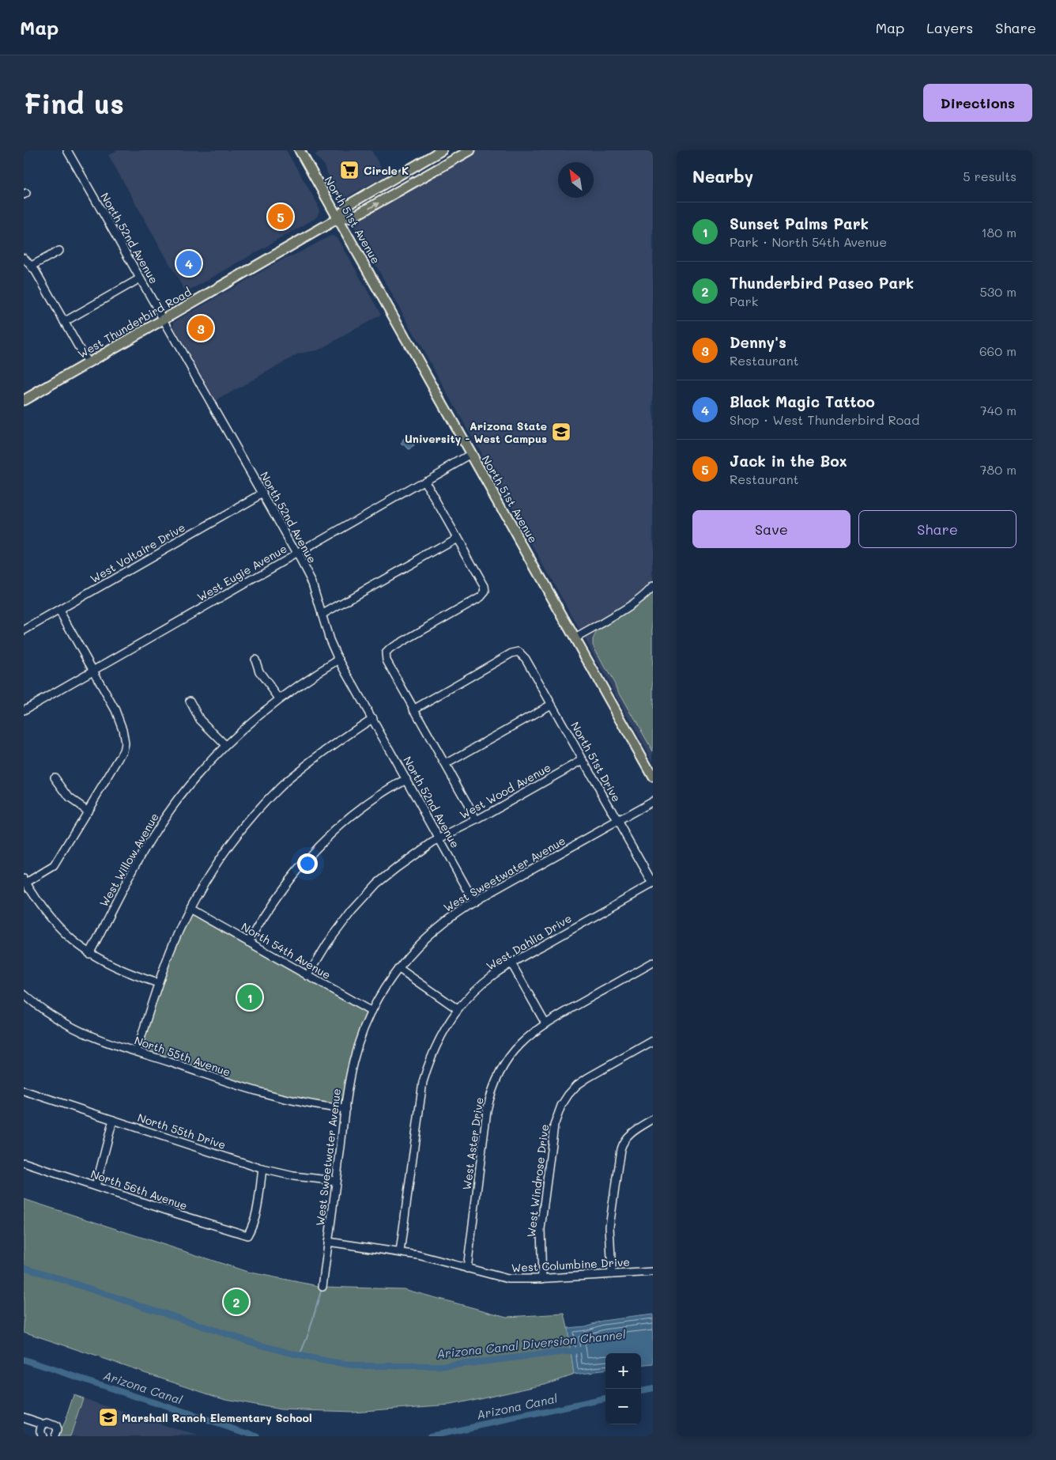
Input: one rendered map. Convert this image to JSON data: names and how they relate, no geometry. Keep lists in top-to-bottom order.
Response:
{
  "streets": {
    "main road": ["North 51st Avenue", "West Thunderbird Road"],
    "street": [
      "North 52nd Avenue",
      "West Voltaire Drive",
      "West Eugie Avenue",
      "North 51st Drive",
      "West Wood Avenue",
      "West Willow Avenue",
      "West Sweetwater Avenue",
      "West Dahlia Drive",
      "North 54th Avenue",
      "North 55th Avenue",
      "North 55th Drive",
      "West Aster Drive",
      "West Windrose Drive",
      "North 56th Avenue",
      "West Columbine Drive"
    ]
  },
  "crossings": [
    ["North 51st Avenue", "West Thunderbird Road"],
    ["North 51st Avenue", "West Eugie Avenue"],
    ["North 52nd Avenue", "West Thunderbird Road"],
    ["North 52nd Avenue", "West Voltaire Drive"],
    ["North 52nd Avenue", "West Eugie Avenue"],
    ["North 52nd Avenue", "West Wood Avenue"],
    ["North 52nd Avenue", "West Willow Avenue"],
    ["North 52nd Avenue", "West Sweetwater Avenue"],
    ["North 51st Drive", "West Wood Avenue"],
    ["North 51st Drive", "West Sweetwater Avenue"],
    ["North 51st Drive", "West Dahlia Drive"],
    ["West Wood Avenue", "North 54th Avenue"],
    ["West Sweetwater Avenue", "North 54th Avenue"],
    ["West Sweetwater Avenue", "North 55th Avenue"],
    ["West Sweetwater Avenue", "North 55th Drive"],
    ["West Sweetwater Avenue", "West Columbine Drive"],
    ["West Dahlia Drive", "West Columbine Drive"],
    ["North 55th Drive", "North 56th Avenue"],
    ["West Aster Drive", "West Columbine Drive"],
    ["West Windrose Drive", "West Columbine Drive"]
  ],
  "water": ["Arizona Canal Diversion Channel", "Arizona Canal"],
  "places": {
    "supermarket": ["Circle K"],
    "school or university": ["Arizona State University - West Campus", "Marshall Ranch Elementary School"]
  },
  "north": "top left",
  "page": {
    "header": "Map",
    "nav": ["Map", "Layers", "Share"],
    "buttons": [
      "Directions",
      ["Save", "Share"]
    ],
    "title": "Find us",
    "heading": ["Nearby", "5 results"],
    "list": [
      {
        "mark": "1",
        "name": "Sunset Palms Park",
        "note": "Park · North 54th Avenue",
        "value": "180 m"
      },
      {
        "mark": "2",
        "name": "Thunderbird Paseo Park",
        "note": "Park",
        "value": "530 m"
      },
      {
        "mark": "3",
        "name": "Denny's",
        "note": "Restaurant",
        "value": "660 m"
      },
      {
        "mark": "4",
        "name": "Black Magic Tattoo",
        "note": "Shop · West Thunderbird Road",
        "value": "740 m"
      },
      {
        "mark": "5",
        "name": "Jack in the Box",
        "note": "Restaurant",
        "value": "780 m"
      }
    ],
    "pins": [
      "5",
      "4",
      "3",
      "1",
      "2"
    ],
    "map_buttons": ["+", "−"]
  }
}
